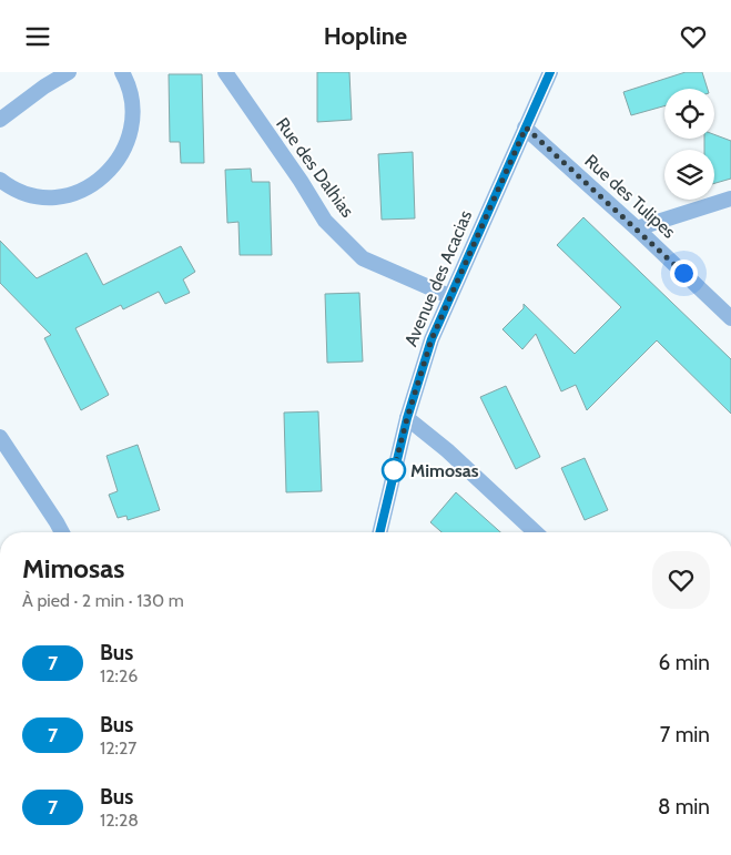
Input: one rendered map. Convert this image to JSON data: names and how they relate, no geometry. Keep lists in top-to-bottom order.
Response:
{
  "streets": {
    "street": ["Rue des Dalhias", "Rue des Tulipes", "Avenue des Acacias"]
  },
  "crossings": [
    ["Rue des Dalhias", "Avenue des Acacias"],
    ["Rue des Tulipes", "Avenue des Acacias"]
  ],
  "places": ["Mimosas"],
  "lines": ["bus line 7"],
  "page": {
    "header": "Hopline",
    "heading": ["Mimosas", "À pied · 2 min · 130 m"],
    "list": [
      {
        "mark": "7",
        "name": "Bus",
        "note": "12:26",
        "value": "6 min"
      },
      {
        "mark": "7",
        "name": "Bus",
        "note": "12:27",
        "value": "7 min"
      },
      {
        "mark": "7",
        "name": "Bus",
        "note": "12:28",
        "value": "8 min"
      }
    ]
  }
}
